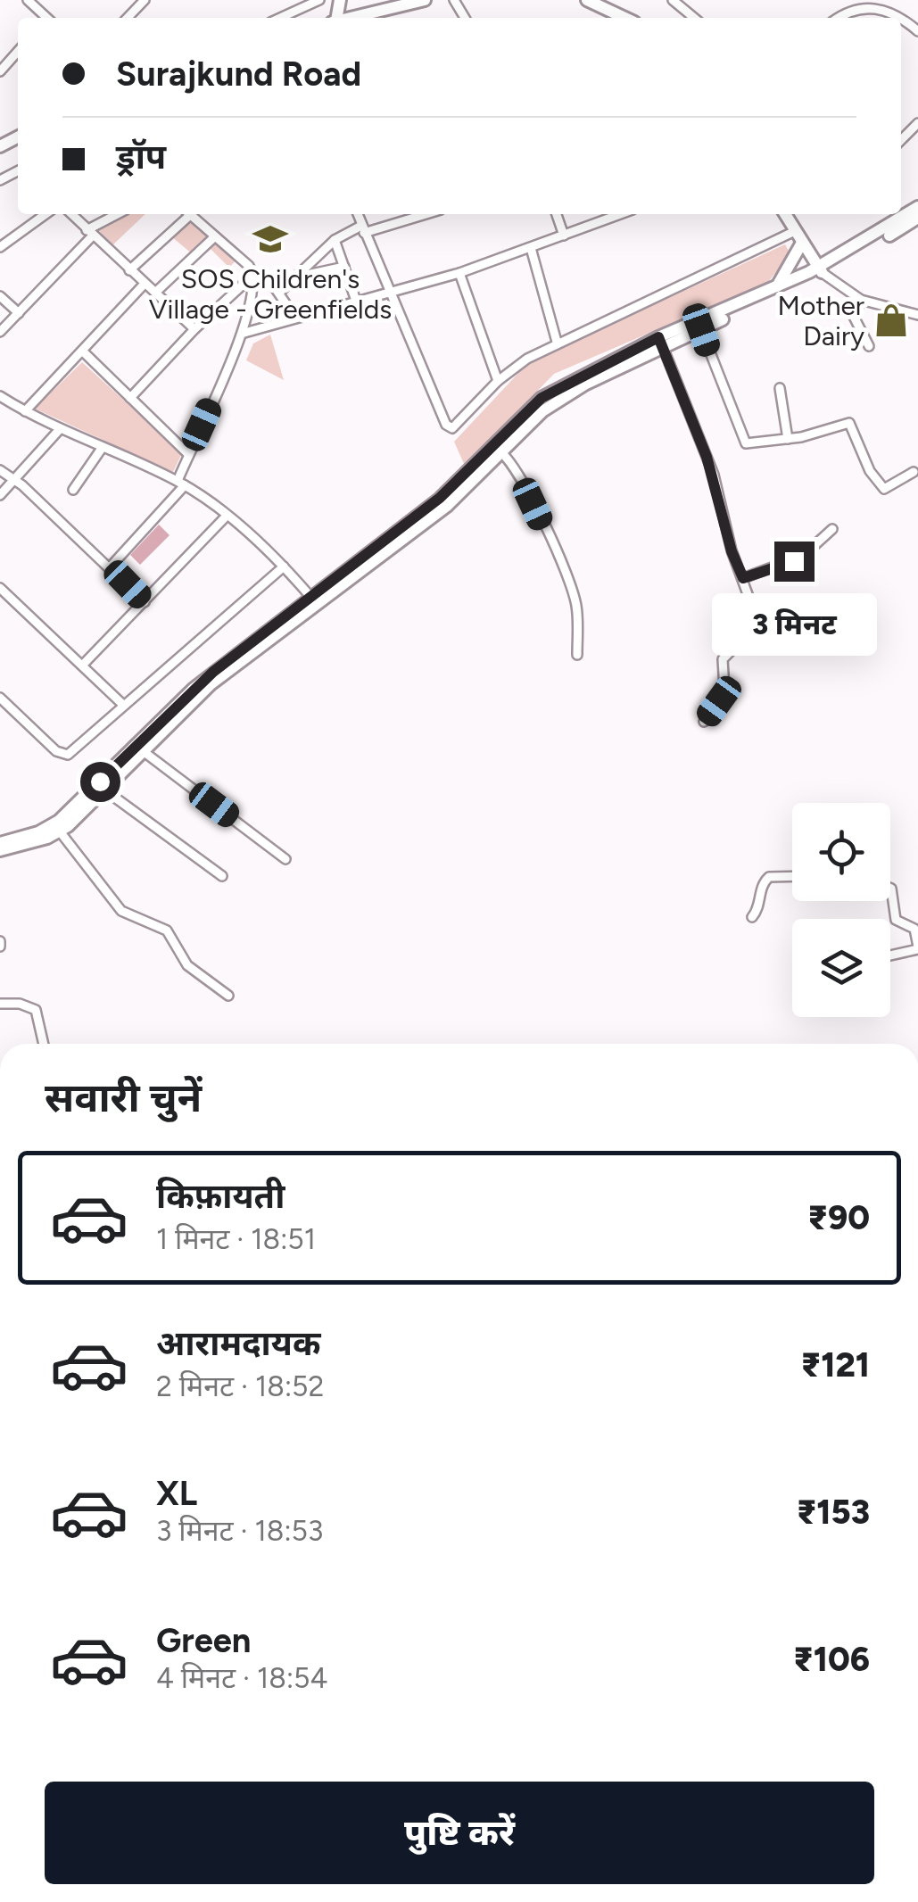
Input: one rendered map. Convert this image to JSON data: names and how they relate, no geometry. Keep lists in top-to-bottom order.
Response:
{
  "places": {
    "school or university": ["SOS Children's Village - Greenfields"],
    "shop": ["Mother Dairy"]
  },
  "page": {
    "banner": ["Surajkund Road", "ड्रॉप"],
    "bubble": "3 मिनट",
    "heading": "सवारी चुनें",
    "list": [
      {
        "name": "किफ़ायती",
        "note": "1 मिनट · 18:51",
        "value": "₹90"
      },
      {
        "name": "आरामदायक",
        "note": "2 मिनट · 18:52",
        "value": "₹121"
      },
      {
        "name": "XL",
        "note": "3 मिनट · 18:53",
        "value": "₹153"
      },
      {
        "name": "Green",
        "note": "4 मिनट · 18:54",
        "value": "₹106"
      }
    ],
    "buttons": "पुष्टि करें"
  }
}
